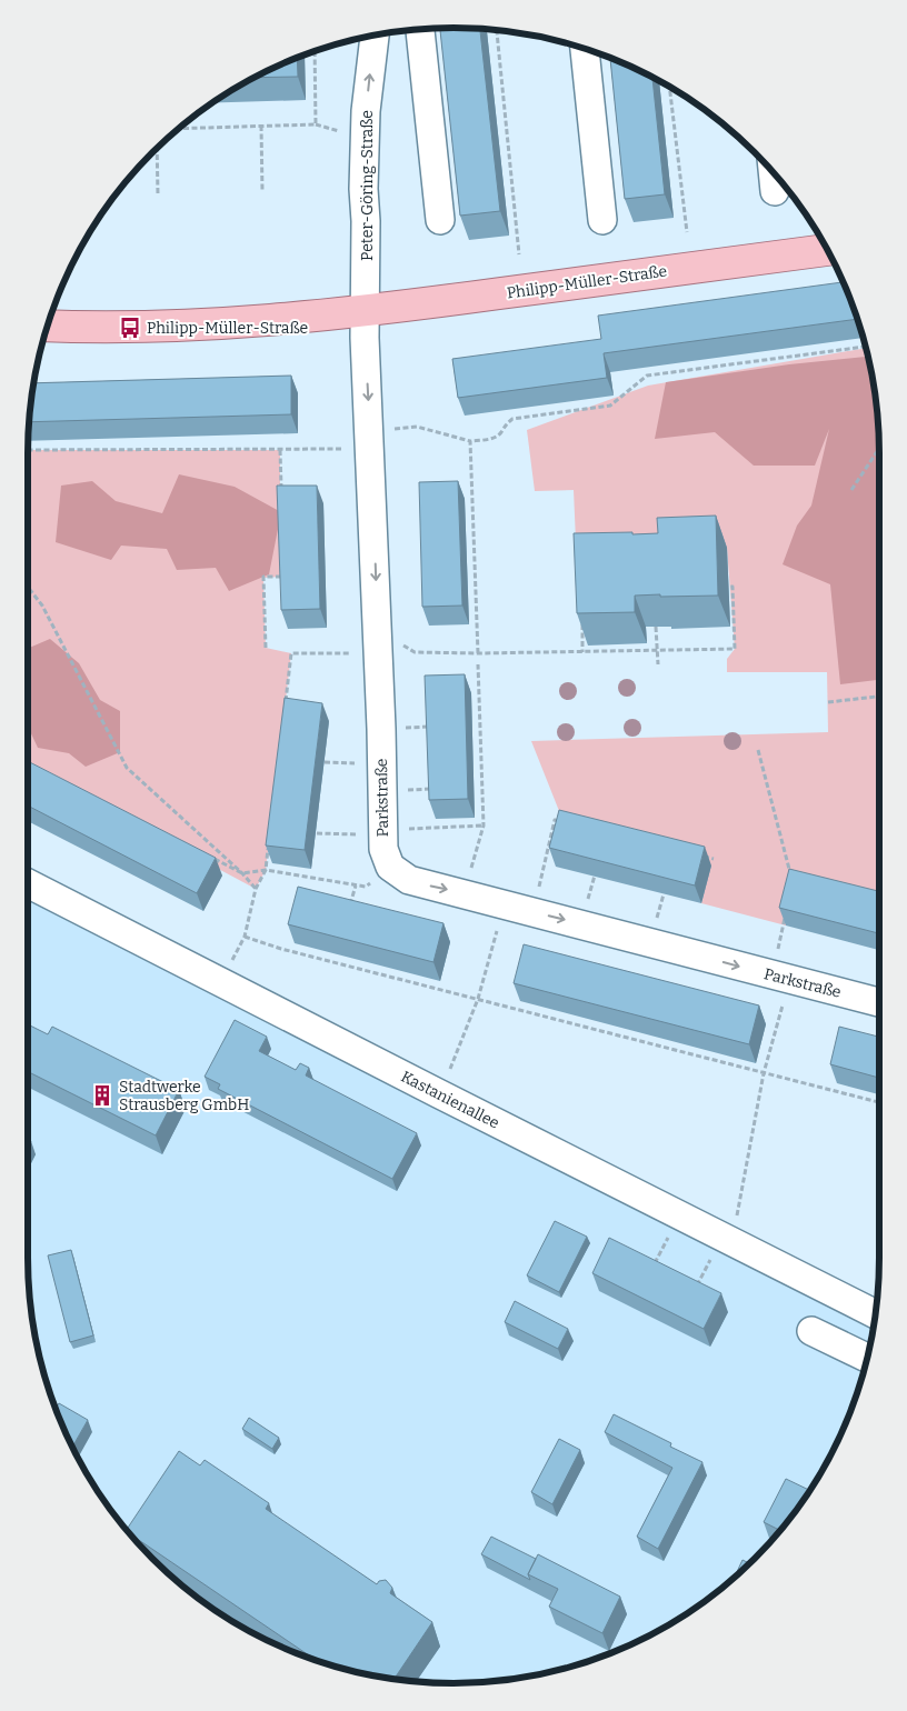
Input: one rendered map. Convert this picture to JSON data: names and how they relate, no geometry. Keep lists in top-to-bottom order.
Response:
{
  "streets": {
    "main road": ["Philipp-Müller-Straße"],
    "street": ["Peter-Göring-Straße", "Parkstraße", "Kastanienallee"]
  },
  "crossings": [
    ["Peter-Göring-Straße", "Philipp-Müller-Straße"],
    ["Peter-Göring-Straße", "Parkstraße"],
    ["Philipp-Müller-Straße", "Parkstraße"]
  ],
  "one_way": ["Parkstraße"],
  "places": {
    "bus stop": ["Philipp-Müller-Straße"],
    "building": ["Stadtwerke Strausberg GmbH"]
  }
}
